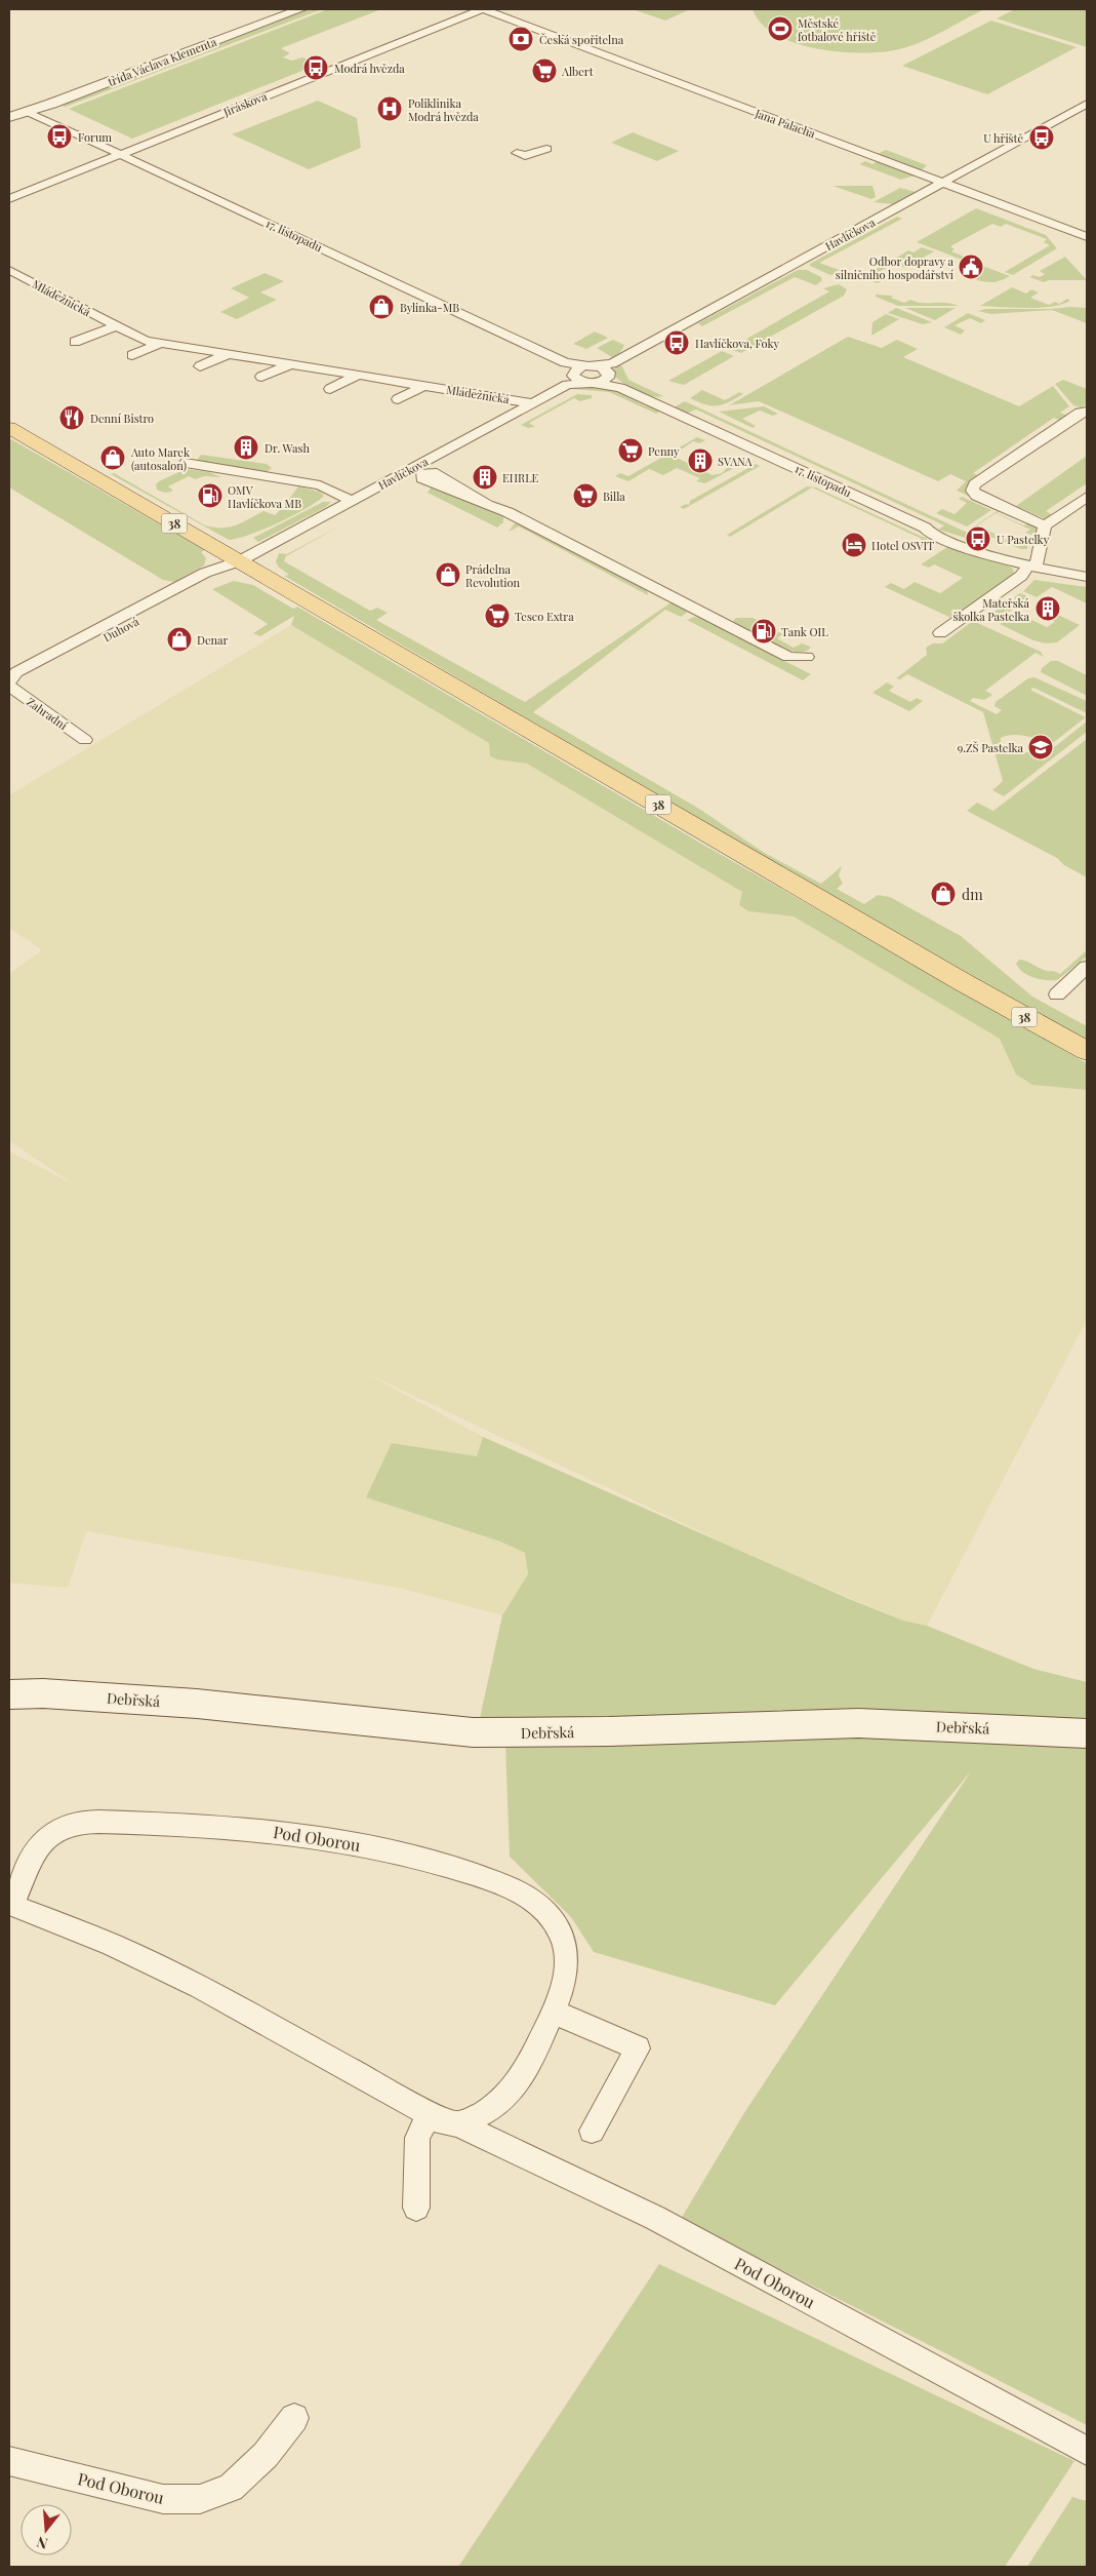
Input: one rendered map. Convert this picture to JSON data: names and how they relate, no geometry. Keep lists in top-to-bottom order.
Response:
{
  "streets": {
    "main road": ["38", "Debřská"],
    "street": [
      "třída Václava Klementa",
      "Jiráskova",
      "Jana Palacha",
      "Havlíčkova",
      "17. listopadu",
      "Mládežnická",
      "Duhová",
      "Zahradní",
      "Pod Oborou"
    ]
  },
  "crossings": [
    ["třída Václava Klementa", "17. listopadu"],
    ["Jiráskova", "Jana Palacha"],
    ["Jiráskova", "17. listopadu"],
    ["Jana Palacha", "Havlíčkova"],
    ["Havlíčkova", "17. listopadu"],
    ["Havlíčkova", "Mládežnická"],
    ["Havlíčkova", "38"],
    ["Havlíčkova", "Duhová"],
    ["38", "Duhová"],
    ["Duhová", "Zahradní"]
  ],
  "places": {
    "sports": ["Městské fotbalové hřiště"],
    "bank": ["Česká spořitelna"],
    "bus stop": [
      "Modrá hvězda",
      "Forum",
      "U hřiště",
      "Havlíčkova, Foky",
      "U Pastelky"
    ],
    "supermarket": [
      "Albert",
      "Penny",
      "Billa",
      "Tesco Extra"
    ],
    "hospital": ["Poliklinika Modrá hvězda"],
    "public building": ["Odbor dopravy a silničního hospodářství"],
    "shop": [
      "Bylinka-MB",
      "Auto Marek (autosalon)",
      "Prádelna Revolution",
      "Denar",
      "dm"
    ],
    "restaurant": ["Denní Bistro"],
    "building": [
      "Dr. Wash",
      "SVANA",
      "EHRLE",
      "Mateřská školka Pastelka"
    ],
    "fuel station": ["OMV Havlíčkova MB", "Tank OIL"],
    "hotel": ["Hotel OSVIT"],
    "school or university": ["9.ZŠ Pastelka"]
  },
  "north": "bottom"
}
